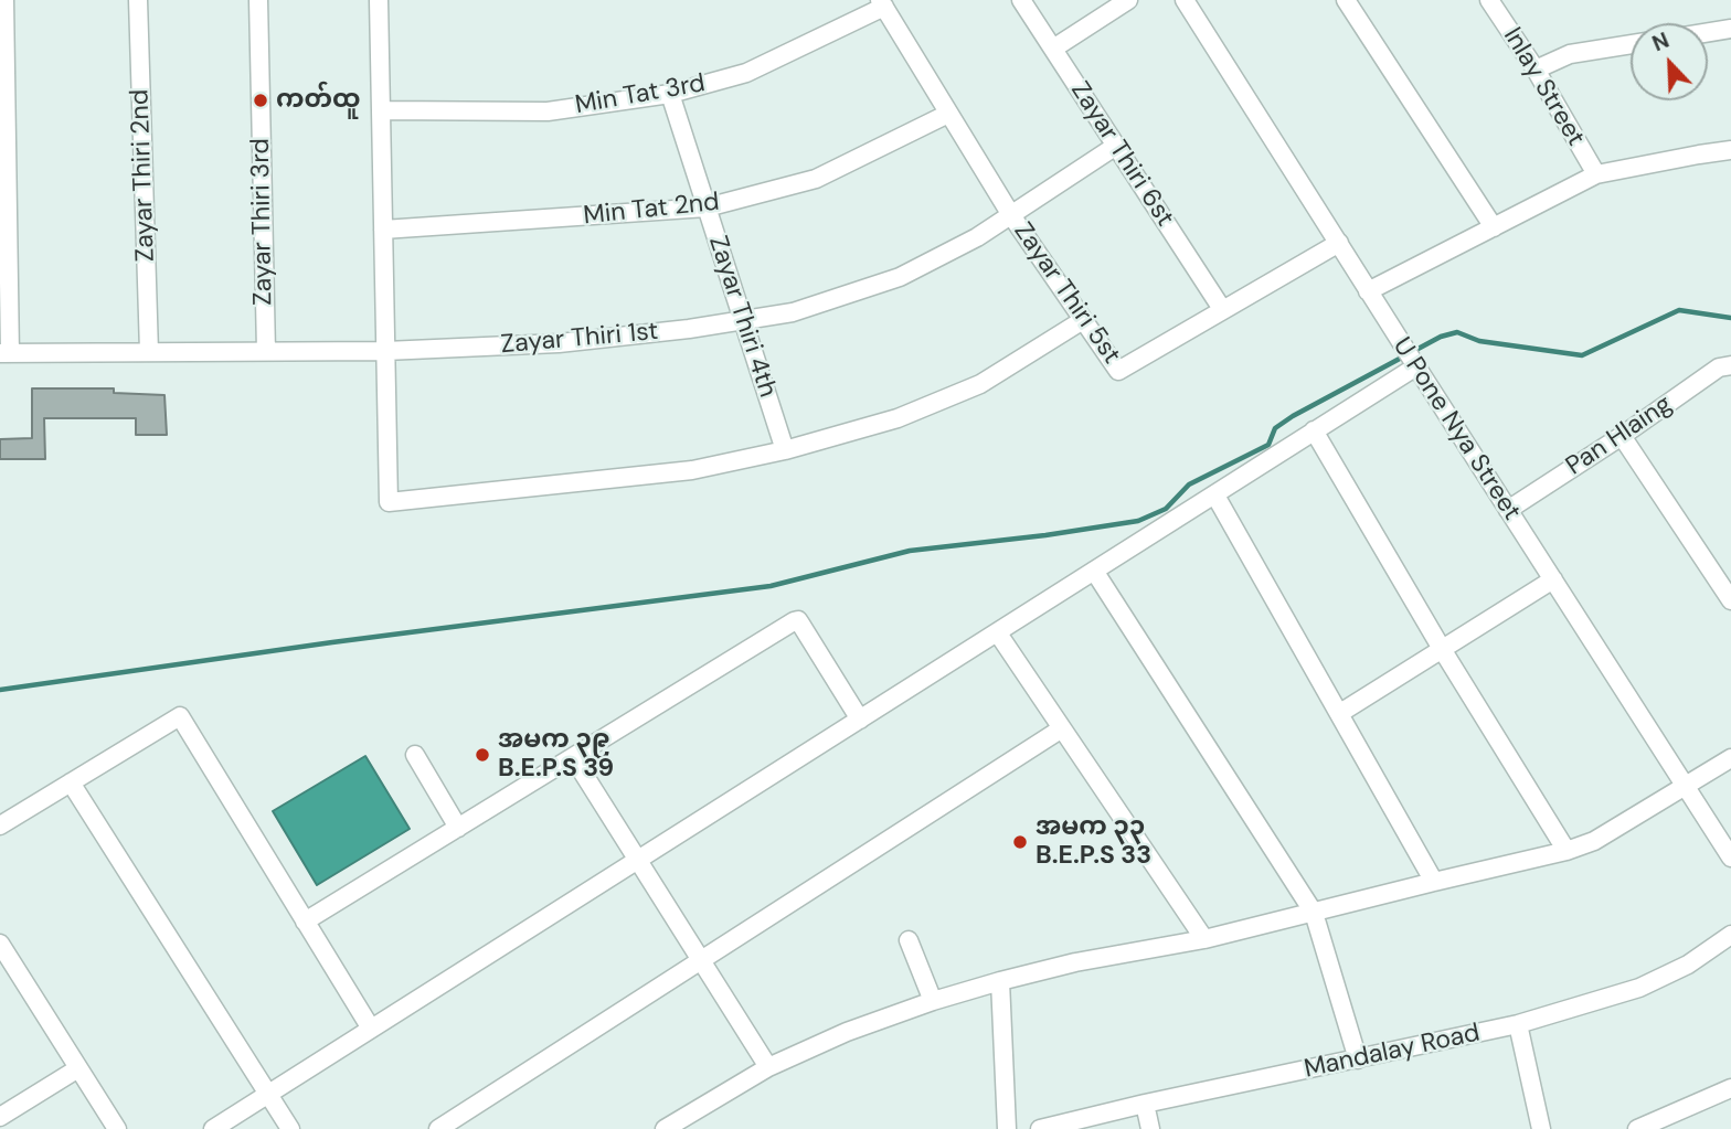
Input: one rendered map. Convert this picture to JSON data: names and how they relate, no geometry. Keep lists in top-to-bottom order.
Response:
{
  "streets": {
    "street": [
      "Inlay Street",
      "Min Tat 3rd",
      "Zayar Thiri 6st",
      "Zayar Thiri 2nd",
      "Min Tat 2nd",
      "Zayar Thiri 3rd",
      "Zayar Thiri 5st",
      "Zayar Thiri 4th",
      "Zayar Thiri 1st",
      "U Pone Nya Street",
      "Pan Hlaing",
      "Mandalay Road"
    ]
  },
  "crossings": [
    ["Min Tat 3rd", "Zayar Thiri 5st"],
    ["Min Tat 3rd", "Zayar Thiri 4th"],
    ["Zayar Thiri 6st", "Zayar Thiri 5st"],
    ["Zayar Thiri 6st", "Zayar Thiri 1st"],
    ["Zayar Thiri 2nd", "Zayar Thiri 1st"],
    ["Min Tat 2nd", "Zayar Thiri 5st"],
    ["Min Tat 2nd", "Zayar Thiri 4th"],
    ["Zayar Thiri 3rd", "Zayar Thiri 1st"],
    ["Zayar Thiri 5st", "Zayar Thiri 1st"],
    ["Zayar Thiri 5st", "U Pone Nya Street"],
    ["Zayar Thiri 4th", "Zayar Thiri 1st"],
    ["U Pone Nya Street", "Pan Hlaing"]
  ],
  "places": ["ကတ်ထူ", "အမက ၃၉ B.E.P.S 39", "အမက ၃၃ B.E.P.S 33"],
  "north": "top left"
}
